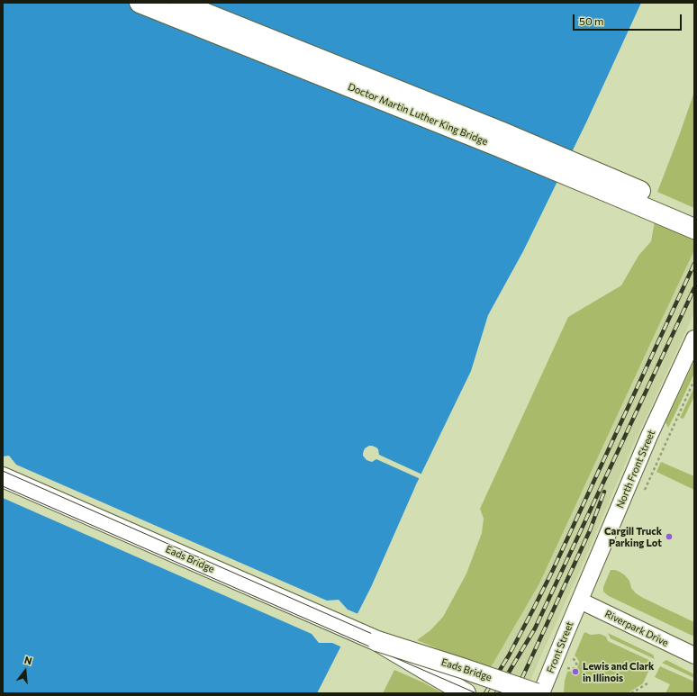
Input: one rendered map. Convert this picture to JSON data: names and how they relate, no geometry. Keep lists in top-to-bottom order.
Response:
{
  "streets": {
    "main road": ["Doctor Martin Luther King Bridge", "Eads Bridge"],
    "street": ["North Front Street", "Riverpark Drive", "Front Street"]
  },
  "crossings": [
    ["North Front Street", "Riverpark Drive"],
    ["North Front Street", "Front Street"],
    ["Riverpark Drive", "Front Street"]
  ],
  "places": ["Cargill Truck Parking Lot", "Lewis and Clark in Illinois"],
  "scale_bar": "50 m",
  "north": "top"
}
